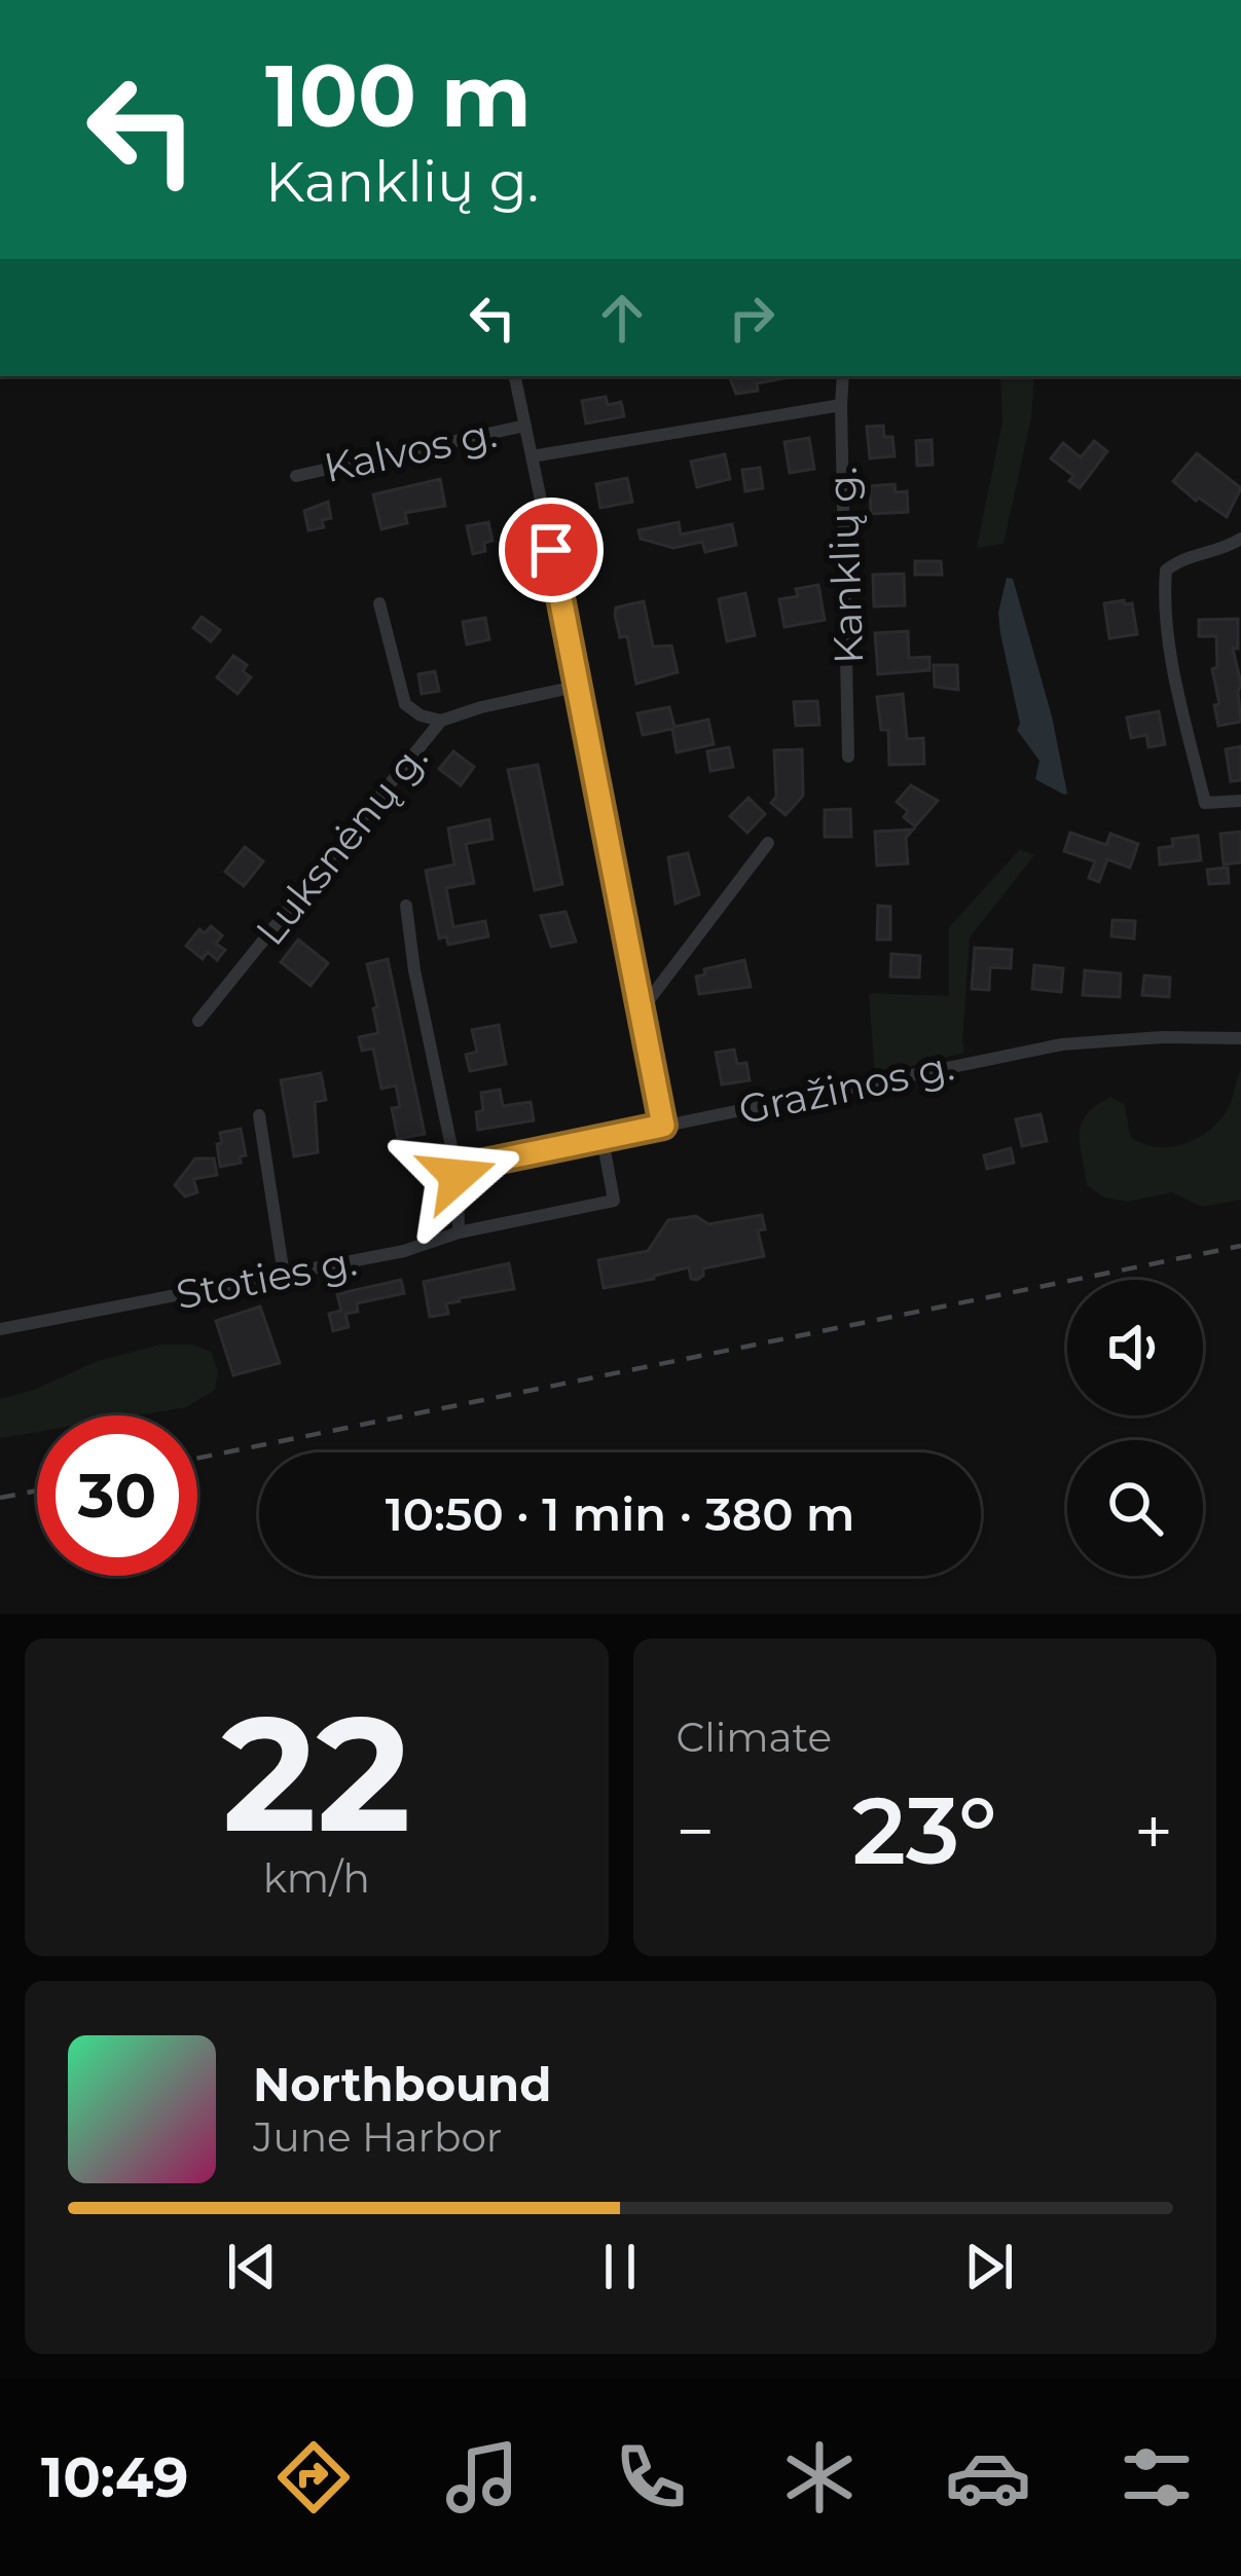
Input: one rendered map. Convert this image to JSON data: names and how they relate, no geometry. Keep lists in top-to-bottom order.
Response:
{
  "streets": {
    "street": [
      "Kalvos g.",
      "Kanklių g.",
      "Luksnėnų g.",
      "Gražinos g.",
      "Stoties g."
    ]
  },
  "crossings": [
    ["Gražinos g.", "Stoties g."]
  ],
  "page": {
    "turn": ["100 m", "Kanklių g."],
    "limit": "30",
    "trip": "10:50 · 1 min · 380 m",
    "tile": [
      ["22", "km/h"],
      "Climate"
    ],
    "heat": ["−", "23°", "+"],
    "song": ["Northbound", "June Harbor"],
    "tabs": "10:49"
  }
}
